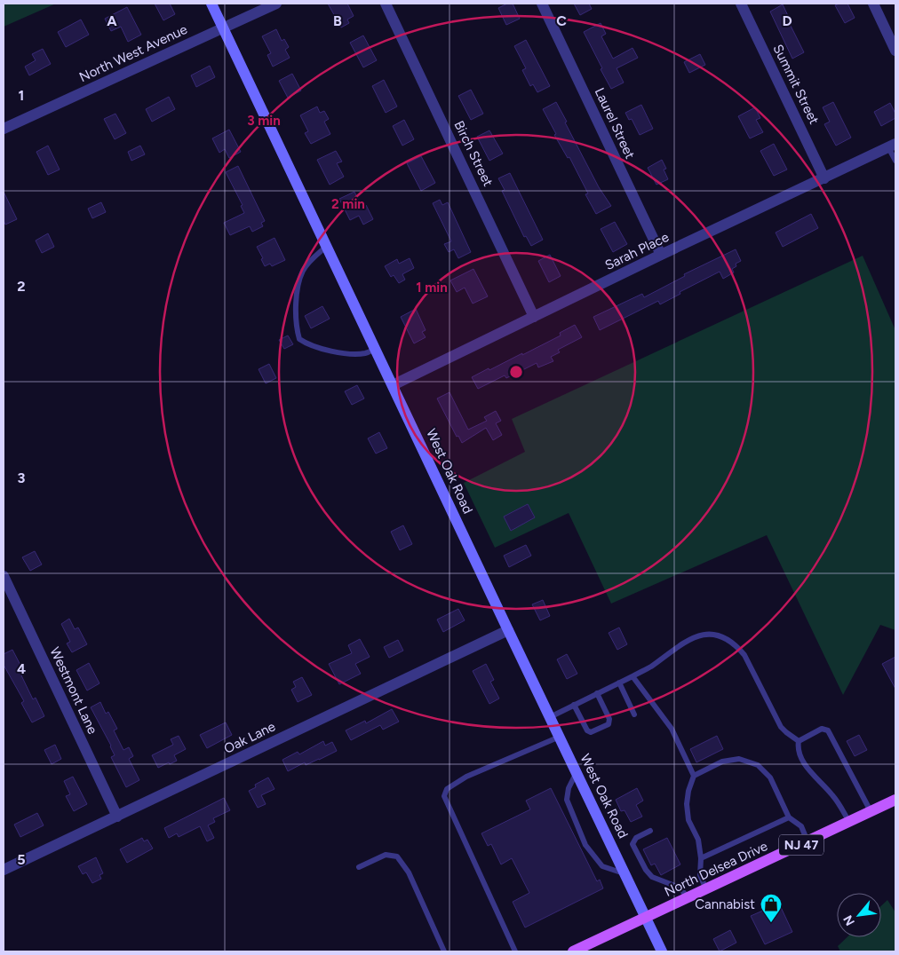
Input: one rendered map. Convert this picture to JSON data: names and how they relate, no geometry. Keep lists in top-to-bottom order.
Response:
{
  "streets": {
    "main road": ["NJ 47", "North Delsea Drive"],
    "street": [
      "North West Avenue",
      "Summit Street",
      "Laurel Street",
      "Birch Street",
      "Sarah Place",
      "West Oak Road",
      "Westmont Lane",
      "Oak Lane"
    ]
  },
  "crossings": [
    ["North West Avenue", "West Oak Road"],
    ["Summit Street", "Sarah Place"],
    ["Laurel Street", "Sarah Place"],
    ["Birch Street", "Sarah Place"],
    ["Sarah Place", "West Oak Road"],
    ["West Oak Road", "Oak Lane"],
    ["West Oak Road", "North Delsea Drive"],
    ["Westmont Lane", "Oak Lane"]
  ],
  "places": {
    "shop": ["Cannabist"]
  },
  "north": "bottom left",
  "grid": {
    "columns": [
      "A",
      "B",
      "C",
      "D"
    ],
    "rows": [
      "1",
      "2",
      "3",
      "4",
      "5"
    ]
  },
  "rings": ["3 min", "2 min", "1 min"]
}
